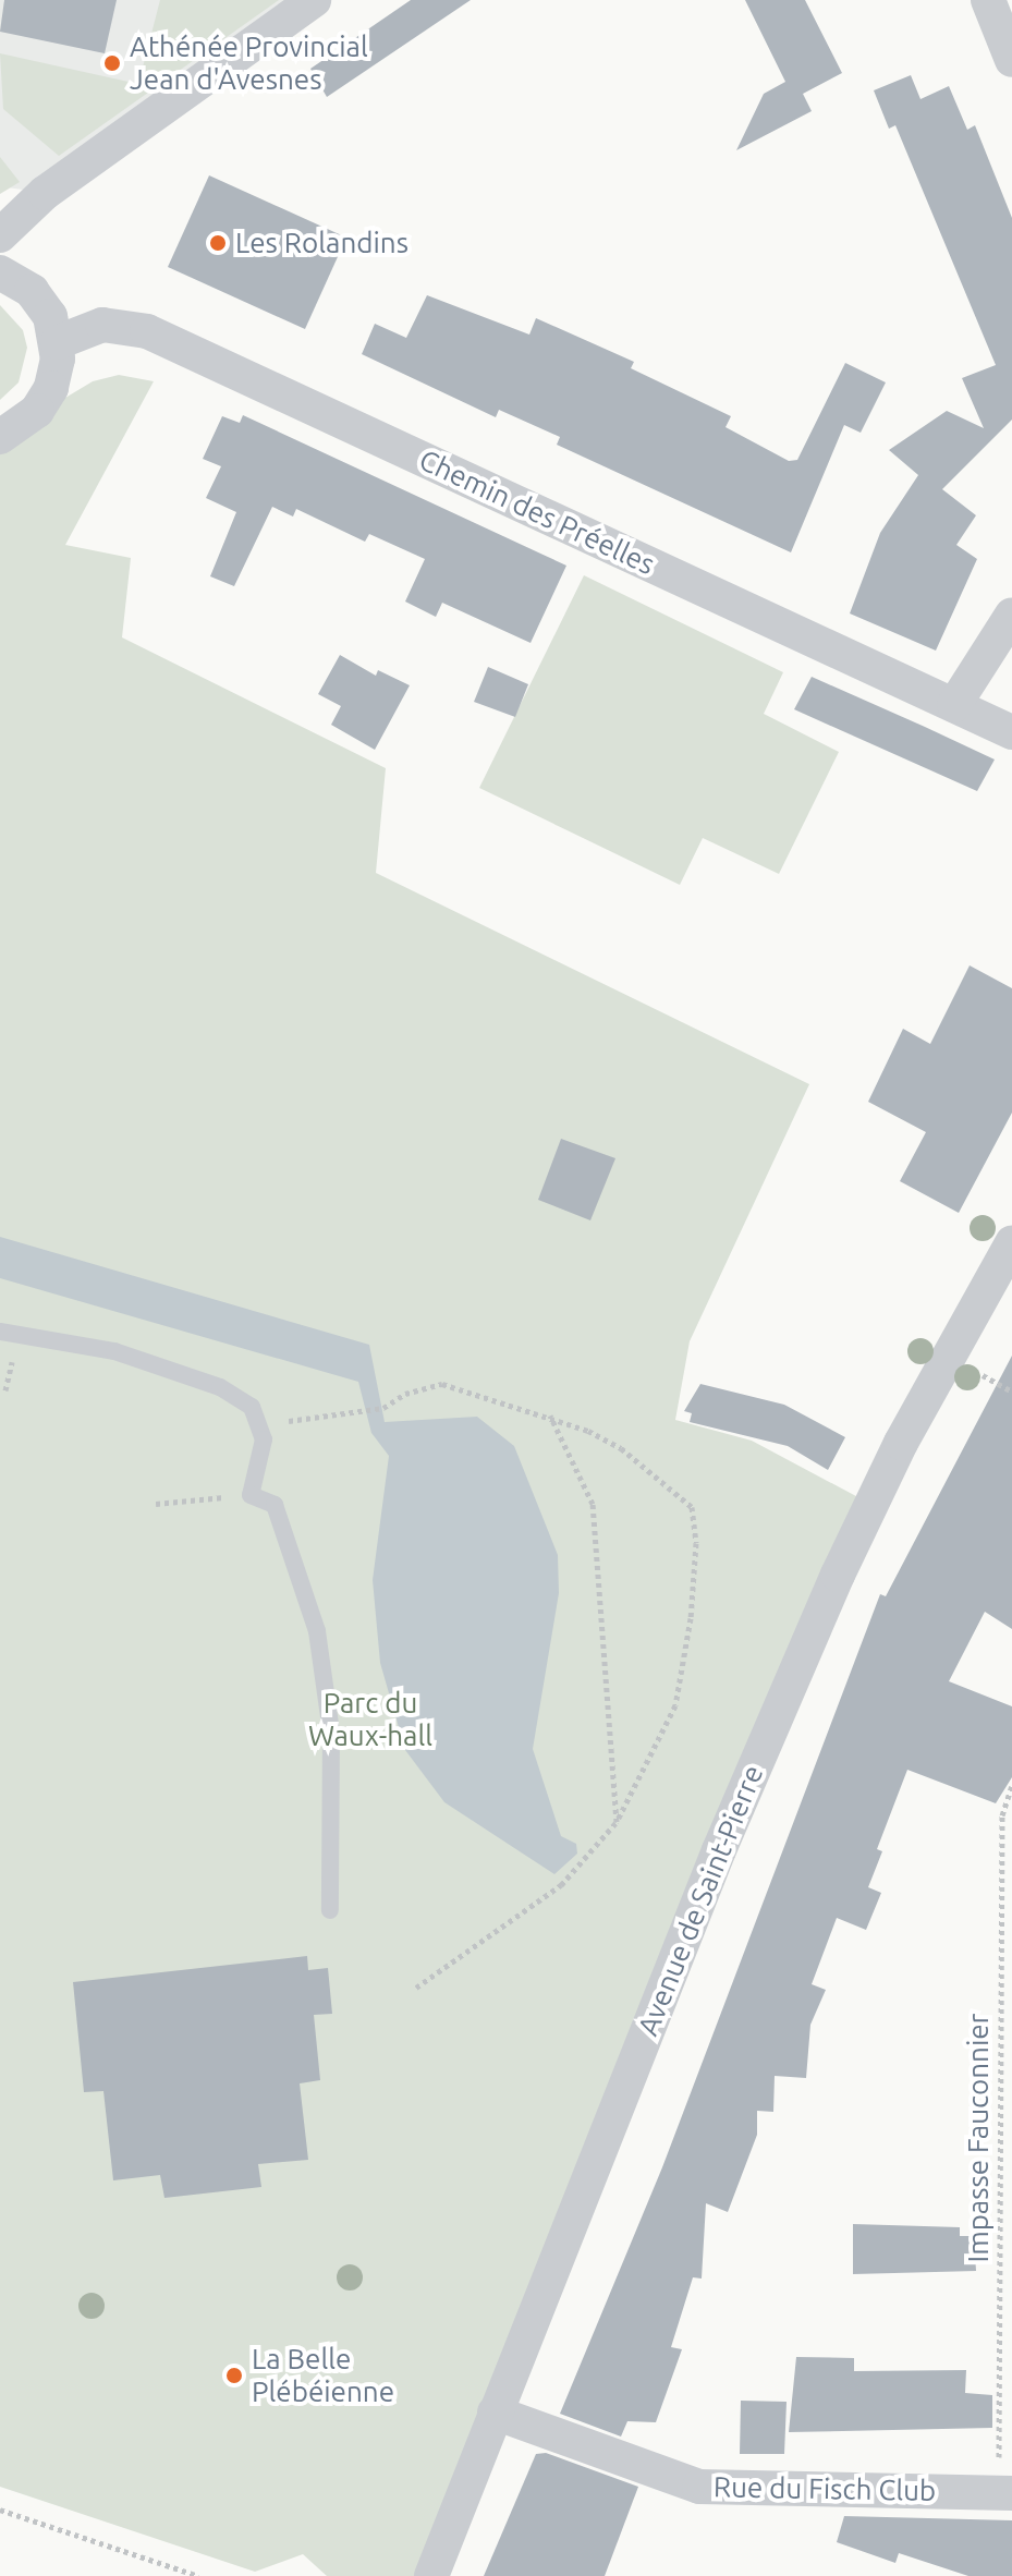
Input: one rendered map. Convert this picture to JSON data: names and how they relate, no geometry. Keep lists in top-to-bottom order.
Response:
{
  "streets": {
    "street": ["Chemin des Préelles", "Avenue de Saint-Pierre", "Rue du Fisch Club"],
    "path": ["Impasse Fauconnier"]
  },
  "crossings": [
    ["Avenue de Saint-Pierre", "Rue du Fisch Club"],
    ["Impasse Fauconnier", "Rue du Fisch Club"]
  ],
  "parks": ["Parc du Waux-hall"],
  "places": ["Athénée Provincial Jean d'Avesnes", "Les Rolandins", "La Belle Plébéienne"]
}
